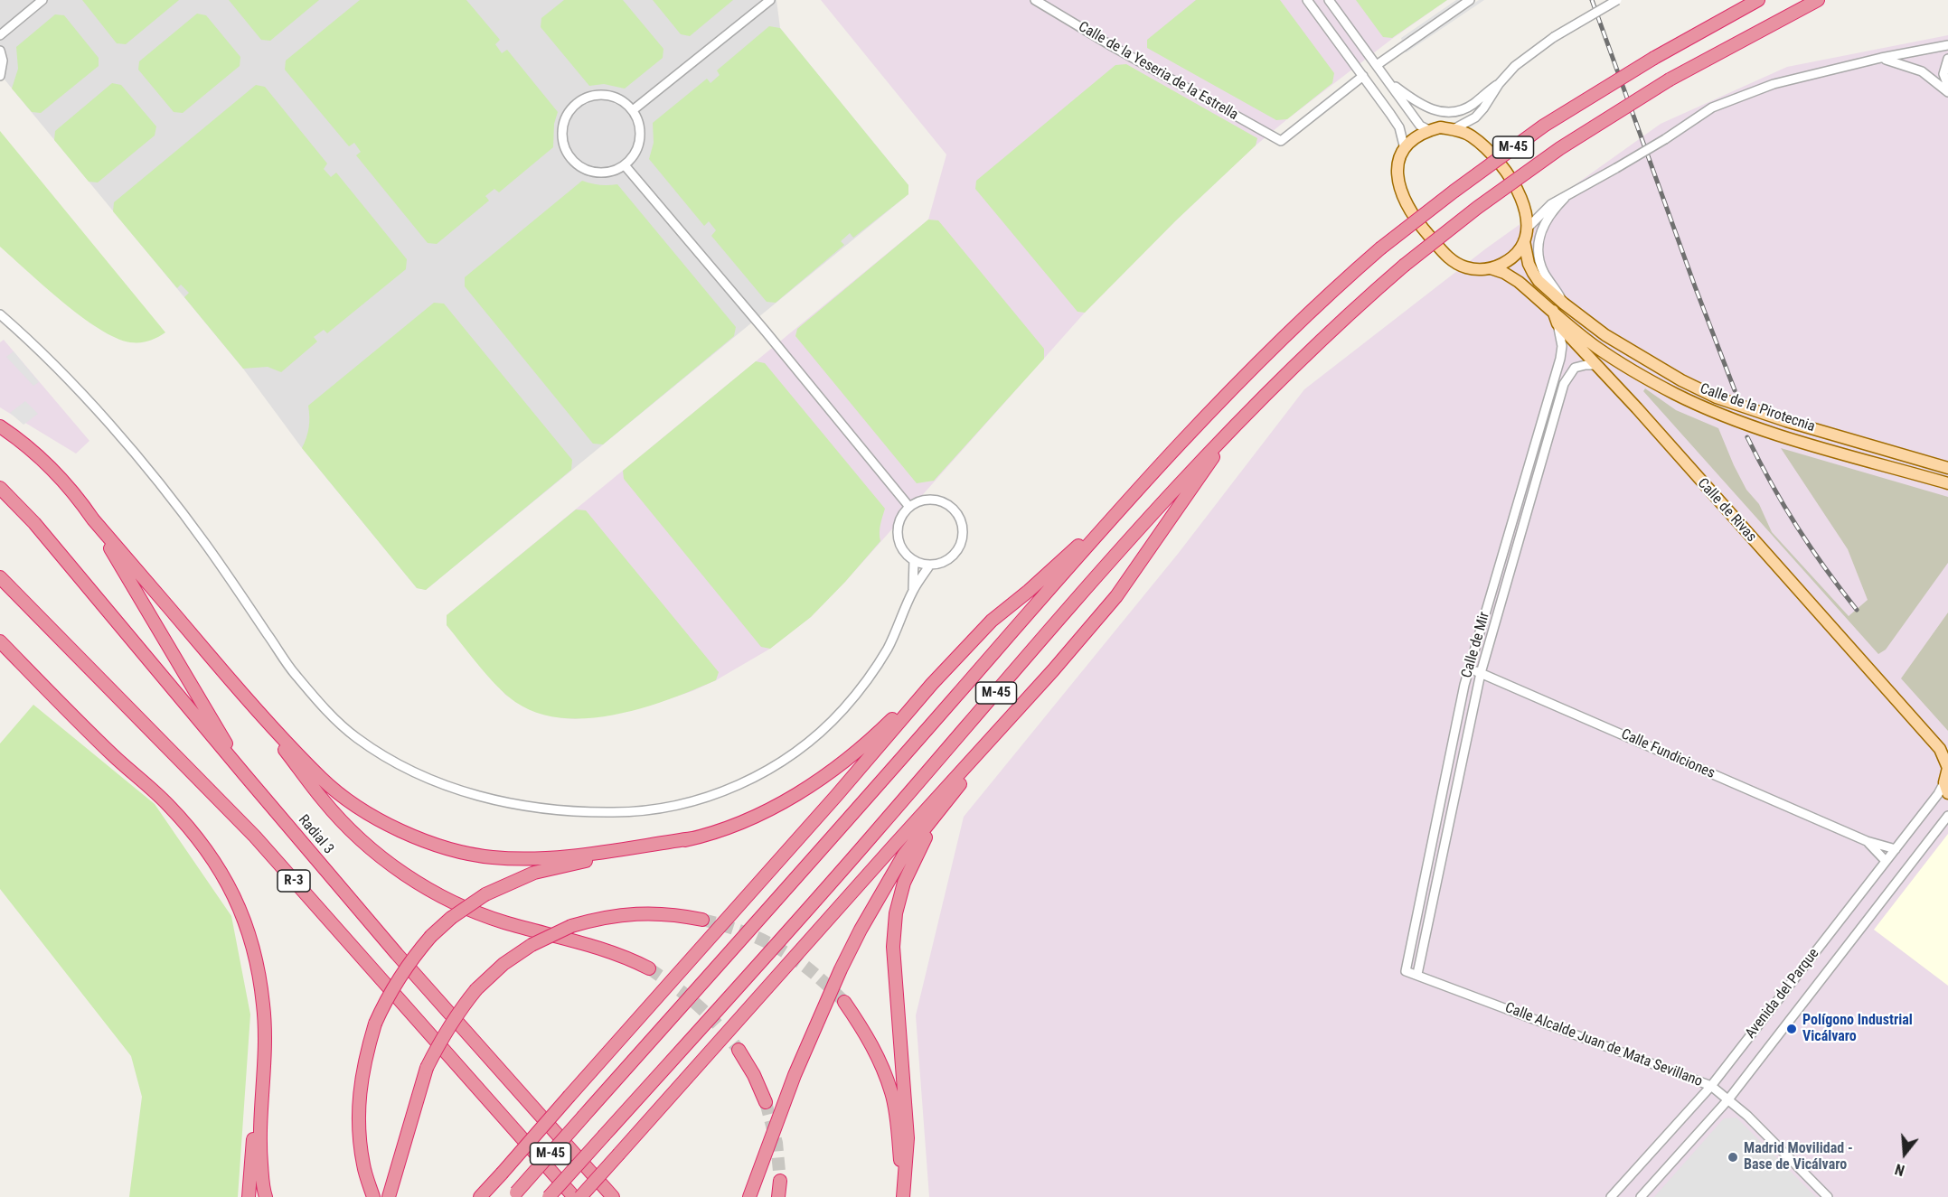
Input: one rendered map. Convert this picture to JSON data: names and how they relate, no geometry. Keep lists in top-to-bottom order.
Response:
{
  "streets": {
    "highway": ["M-45", "Radial 3", "R-3"],
    "main road": ["Calle de la Pirotecnia", "Calle de Rivas"],
    "street": [
      "Calle de la Yeseria de la Estrella",
      "Calle de Mir",
      "Calle Fundiciones",
      "Avenida del Parque",
      "Calle Alcalde Juan de Mata Sevillano"
    ]
  },
  "crossings": [
    ["Calle de la Pirotecnia", "Calle de Rivas"],
    ["Calle de Rivas", "Calle de Mir"],
    ["Calle de Mir", "Calle Fundiciones"],
    ["Calle de Mir", "Calle Alcalde Juan de Mata Sevillano"],
    ["Calle Fundiciones", "Avenida del Parque"],
    ["Avenida del Parque", "Calle Alcalde Juan de Mata Sevillano"]
  ],
  "places": ["Polígono Industrial Vicálvaro", "Madrid Movilidad - Base de Vicálvaro"],
  "north": "bottom"
}
